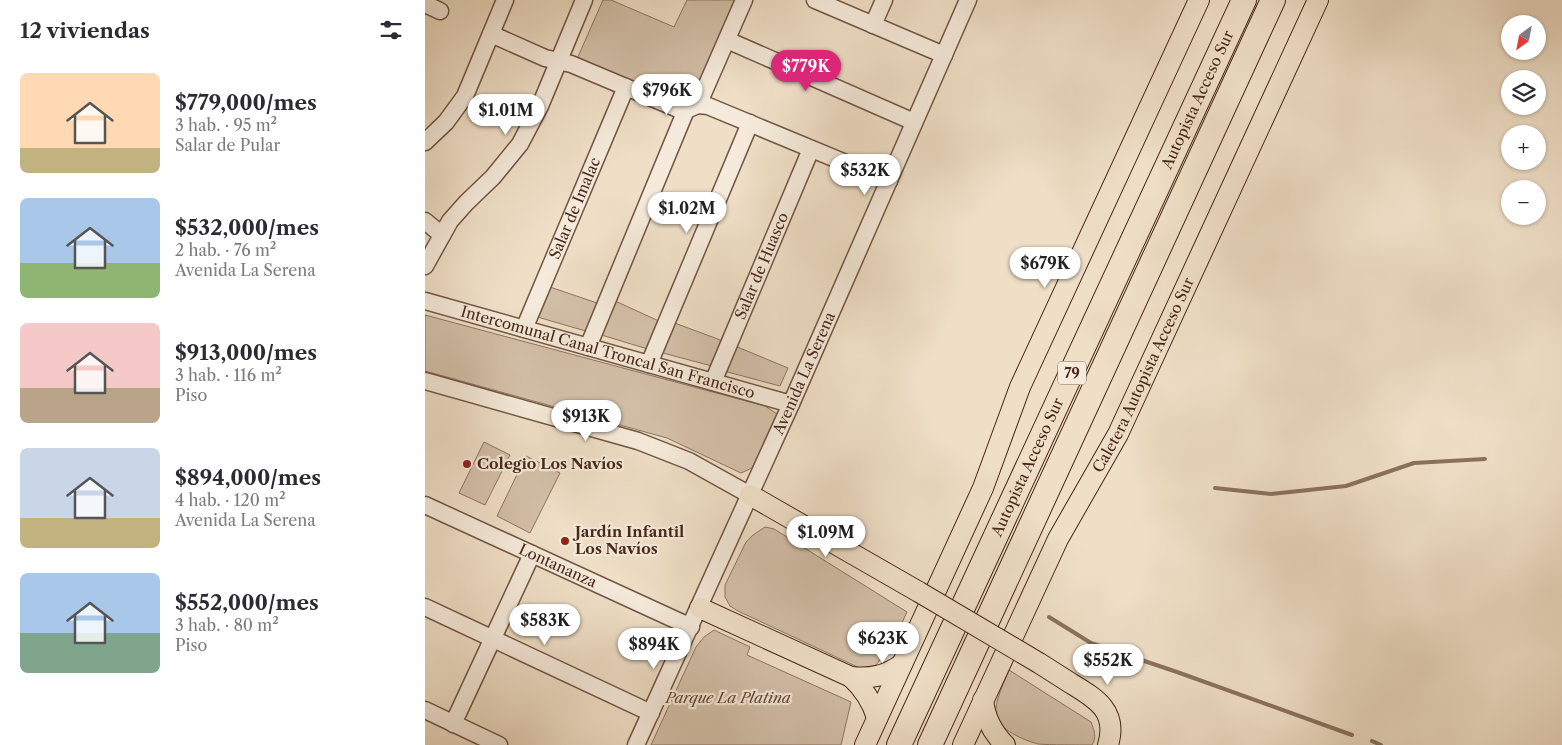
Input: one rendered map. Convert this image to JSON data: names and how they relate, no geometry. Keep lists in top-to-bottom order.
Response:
{
  "streets": {
    "highway": ["Autopista Acceso Sur", "79"],
    "main road": ["Caletera Autopista Acceso Sur"],
    "street": [
      "Salar de Imalac",
      "Salar de Huasco",
      "Intercomunal Canal Troncal San Francisco",
      "Avenida La Serena",
      "Lontananza"
    ]
  },
  "crossings": [
    ["Salar de Imalac", "Intercomunal Canal Troncal San Francisco"],
    ["Salar de Huasco", "Intercomunal Canal Troncal San Francisco"],
    ["Intercomunal Canal Troncal San Francisco", "Avenida La Serena"],
    ["Avenida La Serena", "Lontananza"]
  ],
  "parks": ["Parque La Platina"],
  "places": ["Colegio Los Navíos", "Jardín Infantil Los Navíos"],
  "north": "bottom left",
  "page": {
    "heading": "12 viviendas",
    "map_buttons": ["+", "−"],
    "price": [
      "$779K",
      "$796K",
      "$1.01M",
      "$532K",
      "$1.02M",
      "$679K",
      "$913K",
      "$1.09M",
      "$583K",
      "$623K",
      "$894K",
      "$552K"
    ],
    "list": [
      {
        "name": "$779,000/mes",
        "note": "3 hab. · 95 m² · Salar de Pular"
      },
      {
        "name": "$532,000/mes",
        "note": "2 hab. · 76 m² · Avenida La Serena"
      },
      {
        "name": "$913,000/mes",
        "note": "3 hab. · 116 m² · Piso"
      },
      {
        "name": "$894,000/mes",
        "note": "4 hab. · 120 m² · Avenida La Serena"
      },
      {
        "name": "$552,000/mes",
        "note": "3 hab. · 80 m² · Piso"
      }
    ]
  }
}
